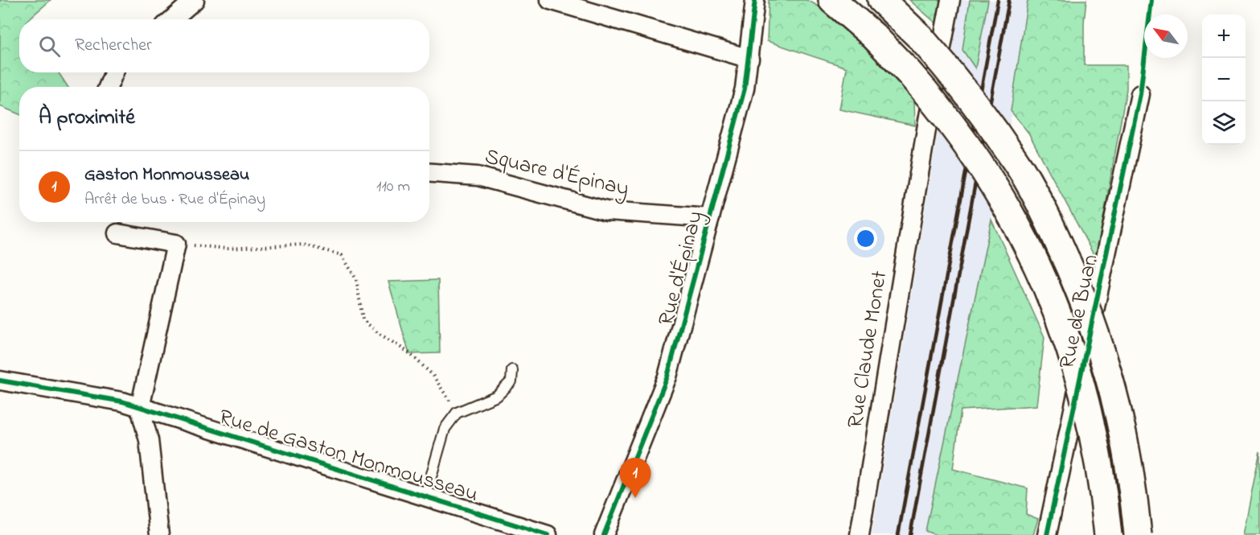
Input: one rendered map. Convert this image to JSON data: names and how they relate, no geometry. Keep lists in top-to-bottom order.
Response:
{
  "streets": {
    "street": [
      "Square d'Épinay",
      "Rue d'Épinay",
      "Rue de Buan",
      "Rue Claude Monet",
      "Rue de Gaston Monmousseau"
    ]
  },
  "crossings": [
    ["Square d'Épinay", "Rue d'Épinay"]
  ],
  "north": "top left",
  "page": {
    "map_buttons": ["+", "−"],
    "search": "Rechercher",
    "heading": "À proximité",
    "list": [
      {
        "mark": "1",
        "name": "Gaston Monmousseau",
        "note": "Arrêt de bus · Rue d'Épinay",
        "value": "110 m"
      }
    ],
    "pins": "1"
  }
}
